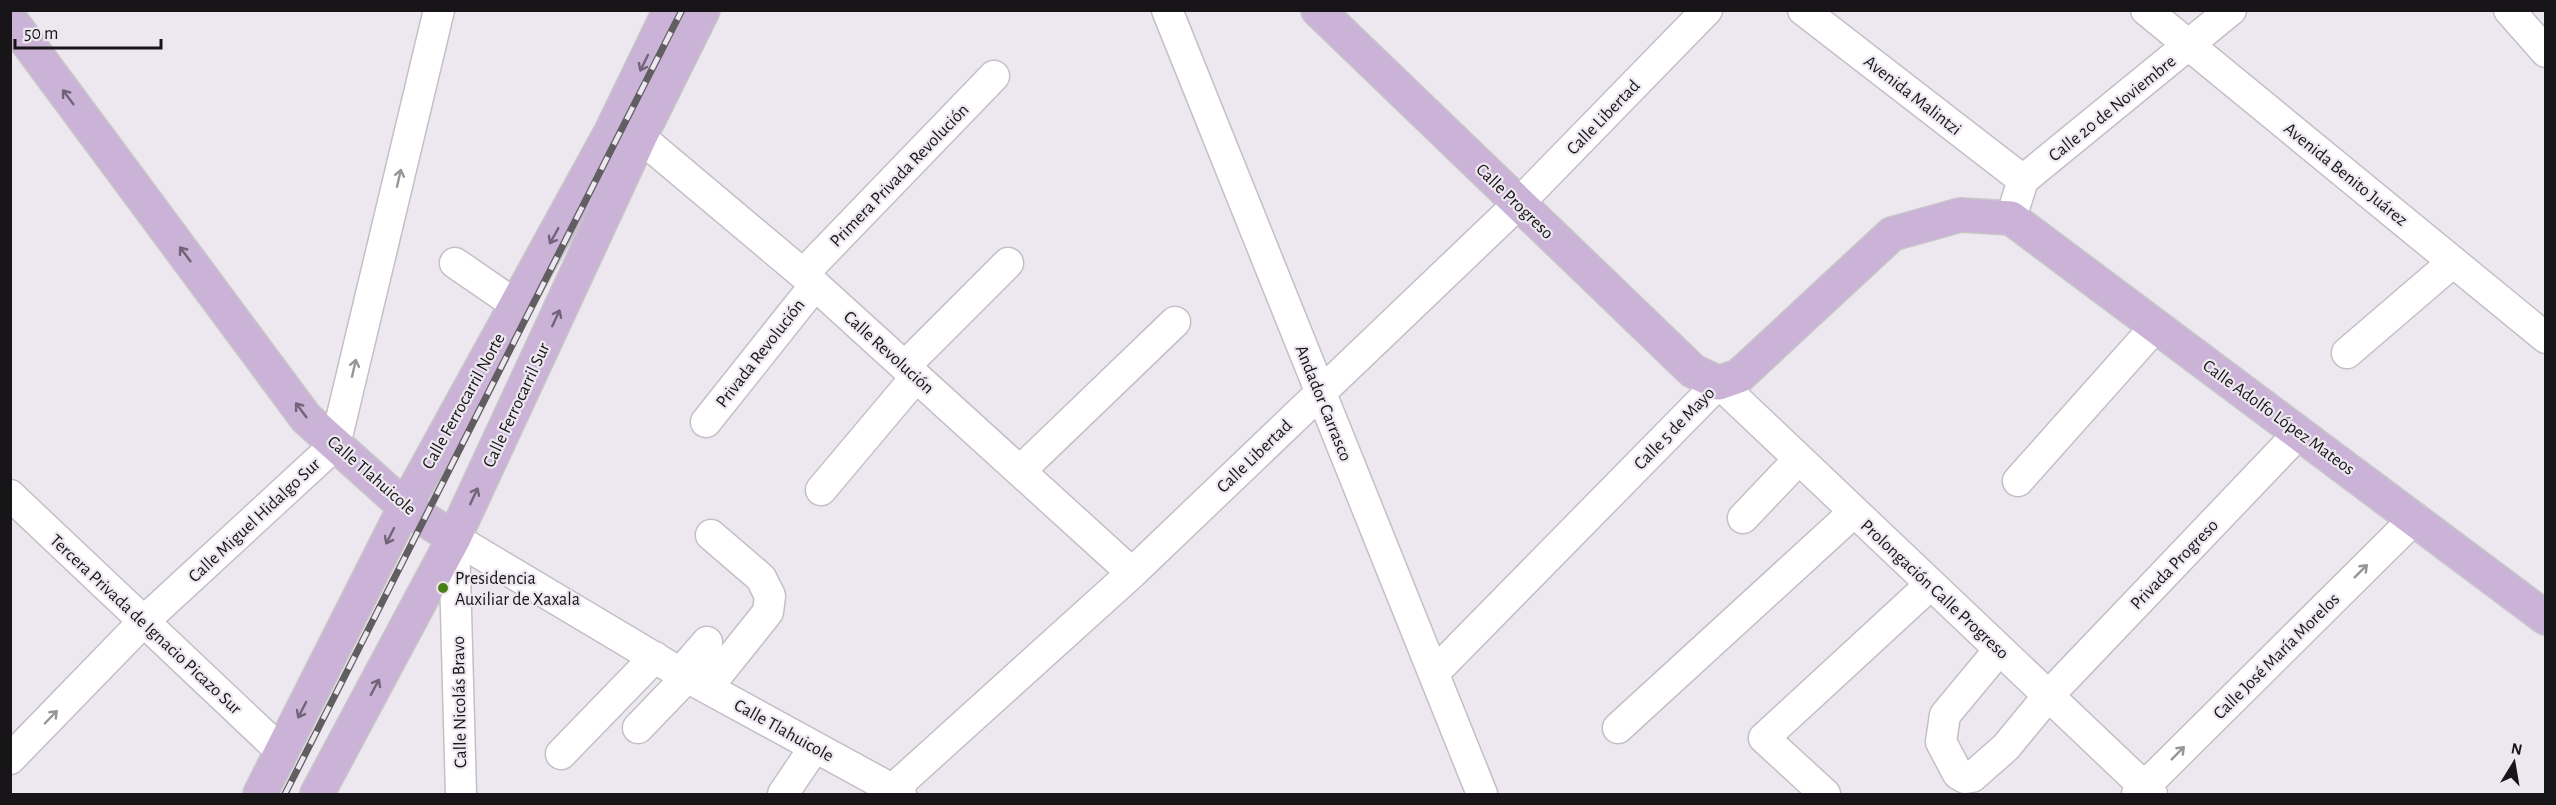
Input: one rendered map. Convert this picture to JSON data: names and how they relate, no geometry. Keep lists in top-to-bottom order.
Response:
{
  "streets": {
    "main road": [
      "Calle Progreso",
      "Calle Ferrocarril Norte",
      "Calle Ferrocarril Sur",
      "Calle Adolfo López Mateos",
      "Calle 5 de Mayo",
      "Calle Tlahuicole"
    ],
    "street": [
      "Avenida Malintzi",
      "Calle 20 de Noviembre",
      "Calle Libertad",
      "Avenida Benito Juárez",
      "Primera Privada Revolución",
      "Calle Revolución",
      "Privada Revolución",
      "Andador Carrasco",
      "Calle Miguel Hidalgo Sur",
      "Privada Progreso",
      "Prolongación Calle Progreso",
      "Tercera Privada de Ignacio Picazo Sur",
      "Calle José María Morelos",
      "Calle Nicolás Bravo"
    ]
  },
  "crossings": [
    ["Avenida Malintzi", "Calle 20 de Noviembre"],
    ["Calle 20 de Noviembre", "Avenida Benito Juárez"],
    ["Calle Libertad", "Calle Progreso"],
    ["Calle Libertad", "Calle Revolución"],
    ["Calle Libertad", "Andador Carrasco"],
    ["Calle Libertad", "Calle Tlahuicole"],
    ["Primera Privada Revolución", "Calle Revolución"],
    ["Primera Privada Revolución", "Privada Revolución"],
    ["Calle Progreso", "Calle 5 de Mayo"],
    ["Calle Progreso", "Prolongación Calle Progreso"],
    ["Calle Revolución", "Privada Revolución"],
    ["Calle Revolución", "Calle Ferrocarril Sur"],
    ["Calle Ferrocarril Norte", "Calle Tlahuicole"],
    ["Calle Ferrocarril Norte", "Tercera Privada de Ignacio Picazo Sur"],
    ["Andador Carrasco", "Calle 5 de Mayo"],
    ["Calle Ferrocarril Sur", "Calle Tlahuicole"],
    ["Calle Ferrocarril Sur", "Calle Nicolás Bravo"],
    ["Calle Adolfo López Mateos", "Calle 5 de Mayo"],
    ["Calle Adolfo López Mateos", "Privada Progreso"],
    ["Calle Adolfo López Mateos", "Calle José María Morelos"],
    ["Calle 5 de Mayo", "Prolongación Calle Progreso"],
    ["Calle Tlahuicole", "Calle Miguel Hidalgo Sur"],
    ["Calle Tlahuicole", "Calle Nicolás Bravo"],
    ["Calle Miguel Hidalgo Sur", "Tercera Privada de Ignacio Picazo Sur"],
    ["Privada Progreso", "Prolongación Calle Progreso"],
    ["Prolongación Calle Progreso", "Calle José María Morelos"]
  ],
  "one_way": [
    "Calle Ferrocarril Norte",
    "Calle Ferrocarril Sur",
    "Calle Tlahuicole",
    "Calle Miguel Hidalgo Sur",
    "Calle José María Morelos"
  ],
  "places": ["Presidencia Auxiliar de Xaxala"],
  "scale_bar": "50 m",
  "north": "top"
}
